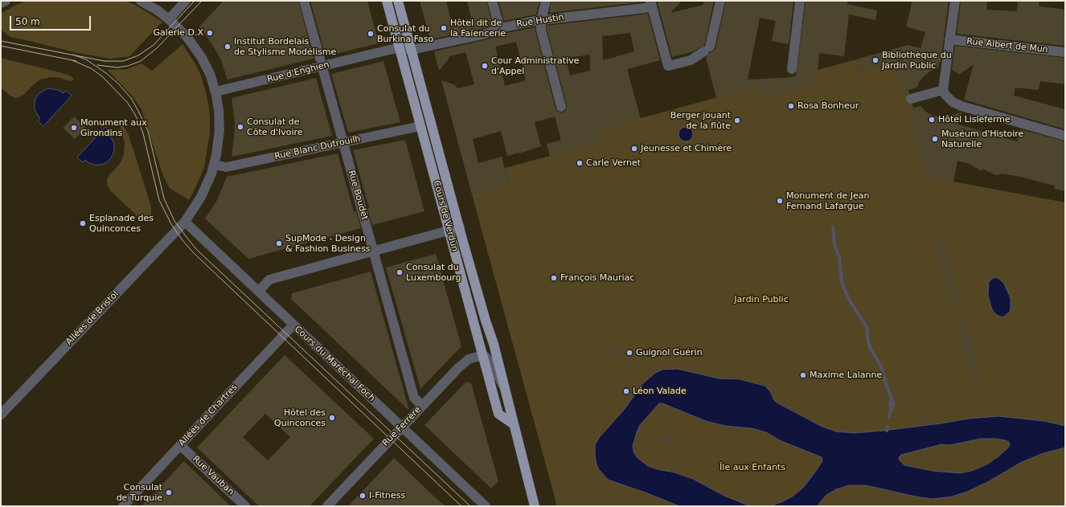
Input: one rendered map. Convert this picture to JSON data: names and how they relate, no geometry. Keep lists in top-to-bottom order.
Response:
{
  "streets": {
    "main road": ["Cours de Verdun"],
    "street": [
      "Rue Hustin",
      "Rue Albert de Mun",
      "Rue d'Enghien",
      "Rue Blanc Dutrouilh",
      "Rue Boudet",
      "Allées de Bristol",
      "Cours du Maréchal Foch",
      "Allées de Chartres",
      "Rue Ferrère",
      "Rue Vauban"
    ]
  },
  "crossings": [
    ["Rue Hustin", "Cours de Verdun"],
    ["Rue d'Enghien", "Rue Boudet"],
    ["Rue d'Enghien", "Cours de Verdun"],
    ["Rue d'Enghien", "Allées de Bristol"],
    ["Rue Blanc Dutrouilh", "Rue Boudet"],
    ["Rue Blanc Dutrouilh", "Cours de Verdun"],
    ["Rue Blanc Dutrouilh", "Allées de Bristol"],
    ["Rue Boudet", "Rue Ferrère"],
    ["Cours de Verdun", "Rue Ferrère"],
    ["Allées de Bristol", "Cours du Maréchal Foch"],
    ["Cours du Maréchal Foch", "Allées de Chartres"],
    ["Cours du Maréchal Foch", "Rue Ferrère"],
    ["Allées de Chartres", "Rue Vauban"]
  ],
  "parks": ["Jardin Public", "Île aux Enfants"],
  "places": [
    "Hôtel dit de la Faïencerie",
    "Galerie D.X",
    "Consulat du Burkina Faso",
    "Institut Bordelais de Stylisme Modélisme",
    "Bibliothèque du Jardin Public",
    "Cour Administrative d'Appel",
    "Rosa Bonheur",
    "Hôtel Lisleferme",
    "Berger jouant de la flûte",
    "Consulat de Côte d'Ivoire",
    "Monument aux Girondins",
    "Muséum d'Histoire Naturelle",
    "Jeunesse et Chimère",
    "Carle Vernet",
    "Monument de Jean Fernand Lafargue",
    "Esplanade des Quinconces",
    "SupMode - Design & Fashion Business",
    "Consulat du Luxembourg",
    "François Mauriac",
    "Guignol Guérin",
    "Maxime Lalanne",
    "Léon Valade",
    "Hôtel des Quinconces",
    "Consulat de Turquie",
    "I-Fitness"
  ],
  "scale_bar": "50 m"
}
